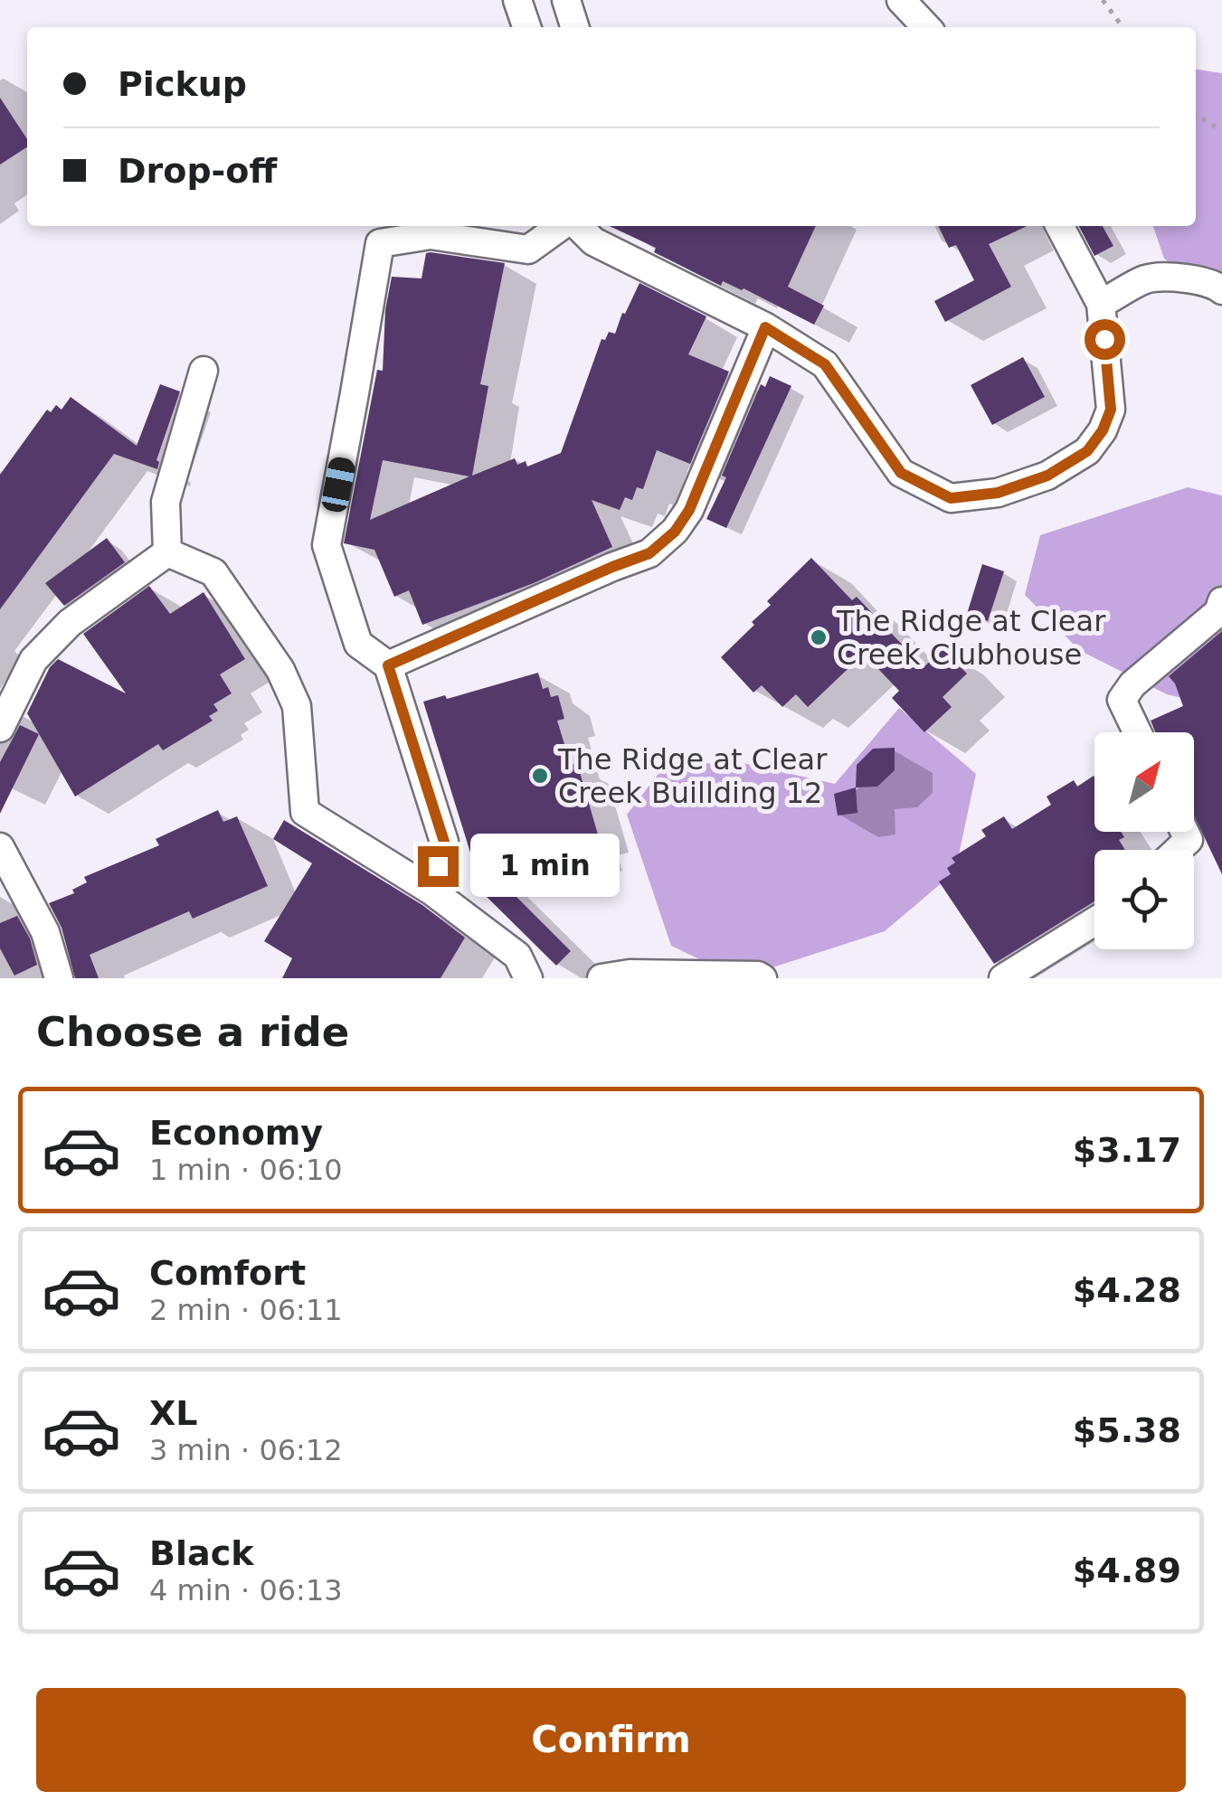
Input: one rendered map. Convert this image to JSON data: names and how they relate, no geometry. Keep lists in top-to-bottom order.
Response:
{
  "places": ["The Ridge at Clear Creek Clubhouse", "The Ridge at Clear Creek Buillding 12"],
  "north": "top right",
  "page": {
    "banner": ["Pickup", "Drop-off"],
    "bubble": "1 min",
    "heading": "Choose a ride",
    "list": [
      {
        "name": "Economy",
        "note": "1 min · 06:10",
        "value": "$3.17"
      },
      {
        "name": "Comfort",
        "note": "2 min · 06:11",
        "value": "$4.28"
      },
      {
        "name": "XL",
        "note": "3 min · 06:12",
        "value": "$5.38"
      },
      {
        "name": "Black",
        "note": "4 min · 06:13",
        "value": "$4.89"
      }
    ],
    "buttons": "Confirm"
  }
}
